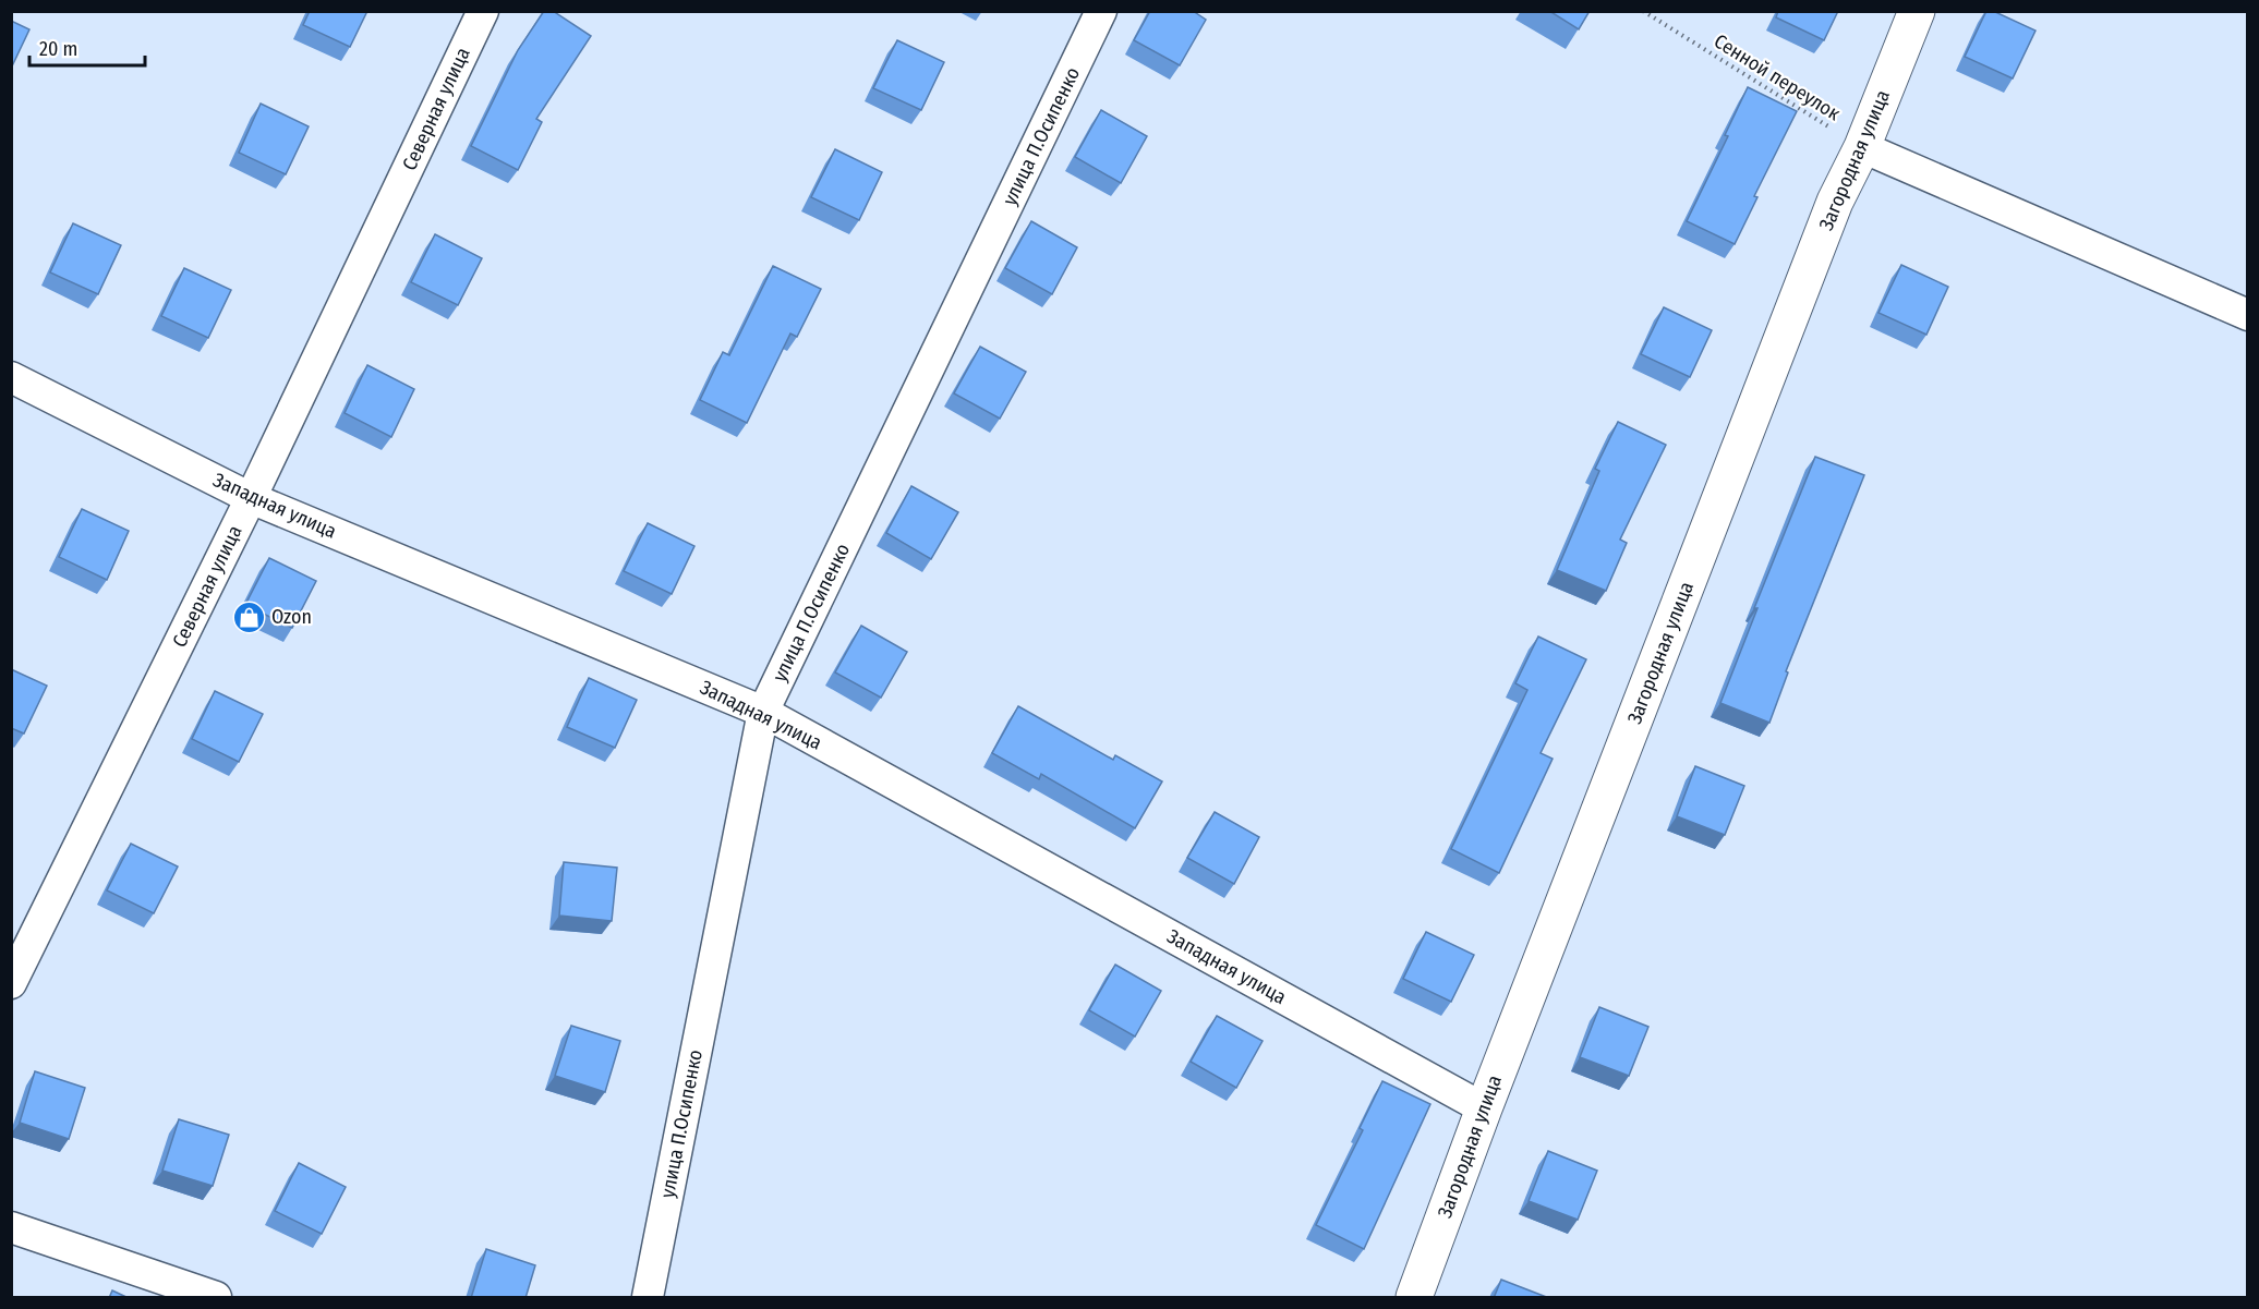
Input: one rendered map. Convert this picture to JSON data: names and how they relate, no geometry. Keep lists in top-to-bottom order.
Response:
{
  "streets": {
    "main road": ["Загородная улица"],
    "street": ["Северная улица", "улица П.Осипенко", "Западная улица"],
    "path": ["Сенной переулок"]
  },
  "crossings": [
    ["Сенной переулок", "Загородная улица"],
    ["Северная улица", "Западная улица"],
    ["улица П.Осипенко", "Западная улица"],
    ["Загородная улица", "Западная улица"]
  ],
  "places": {
    "shop": ["Ozon"]
  },
  "scale_bar": "20 m"
}
